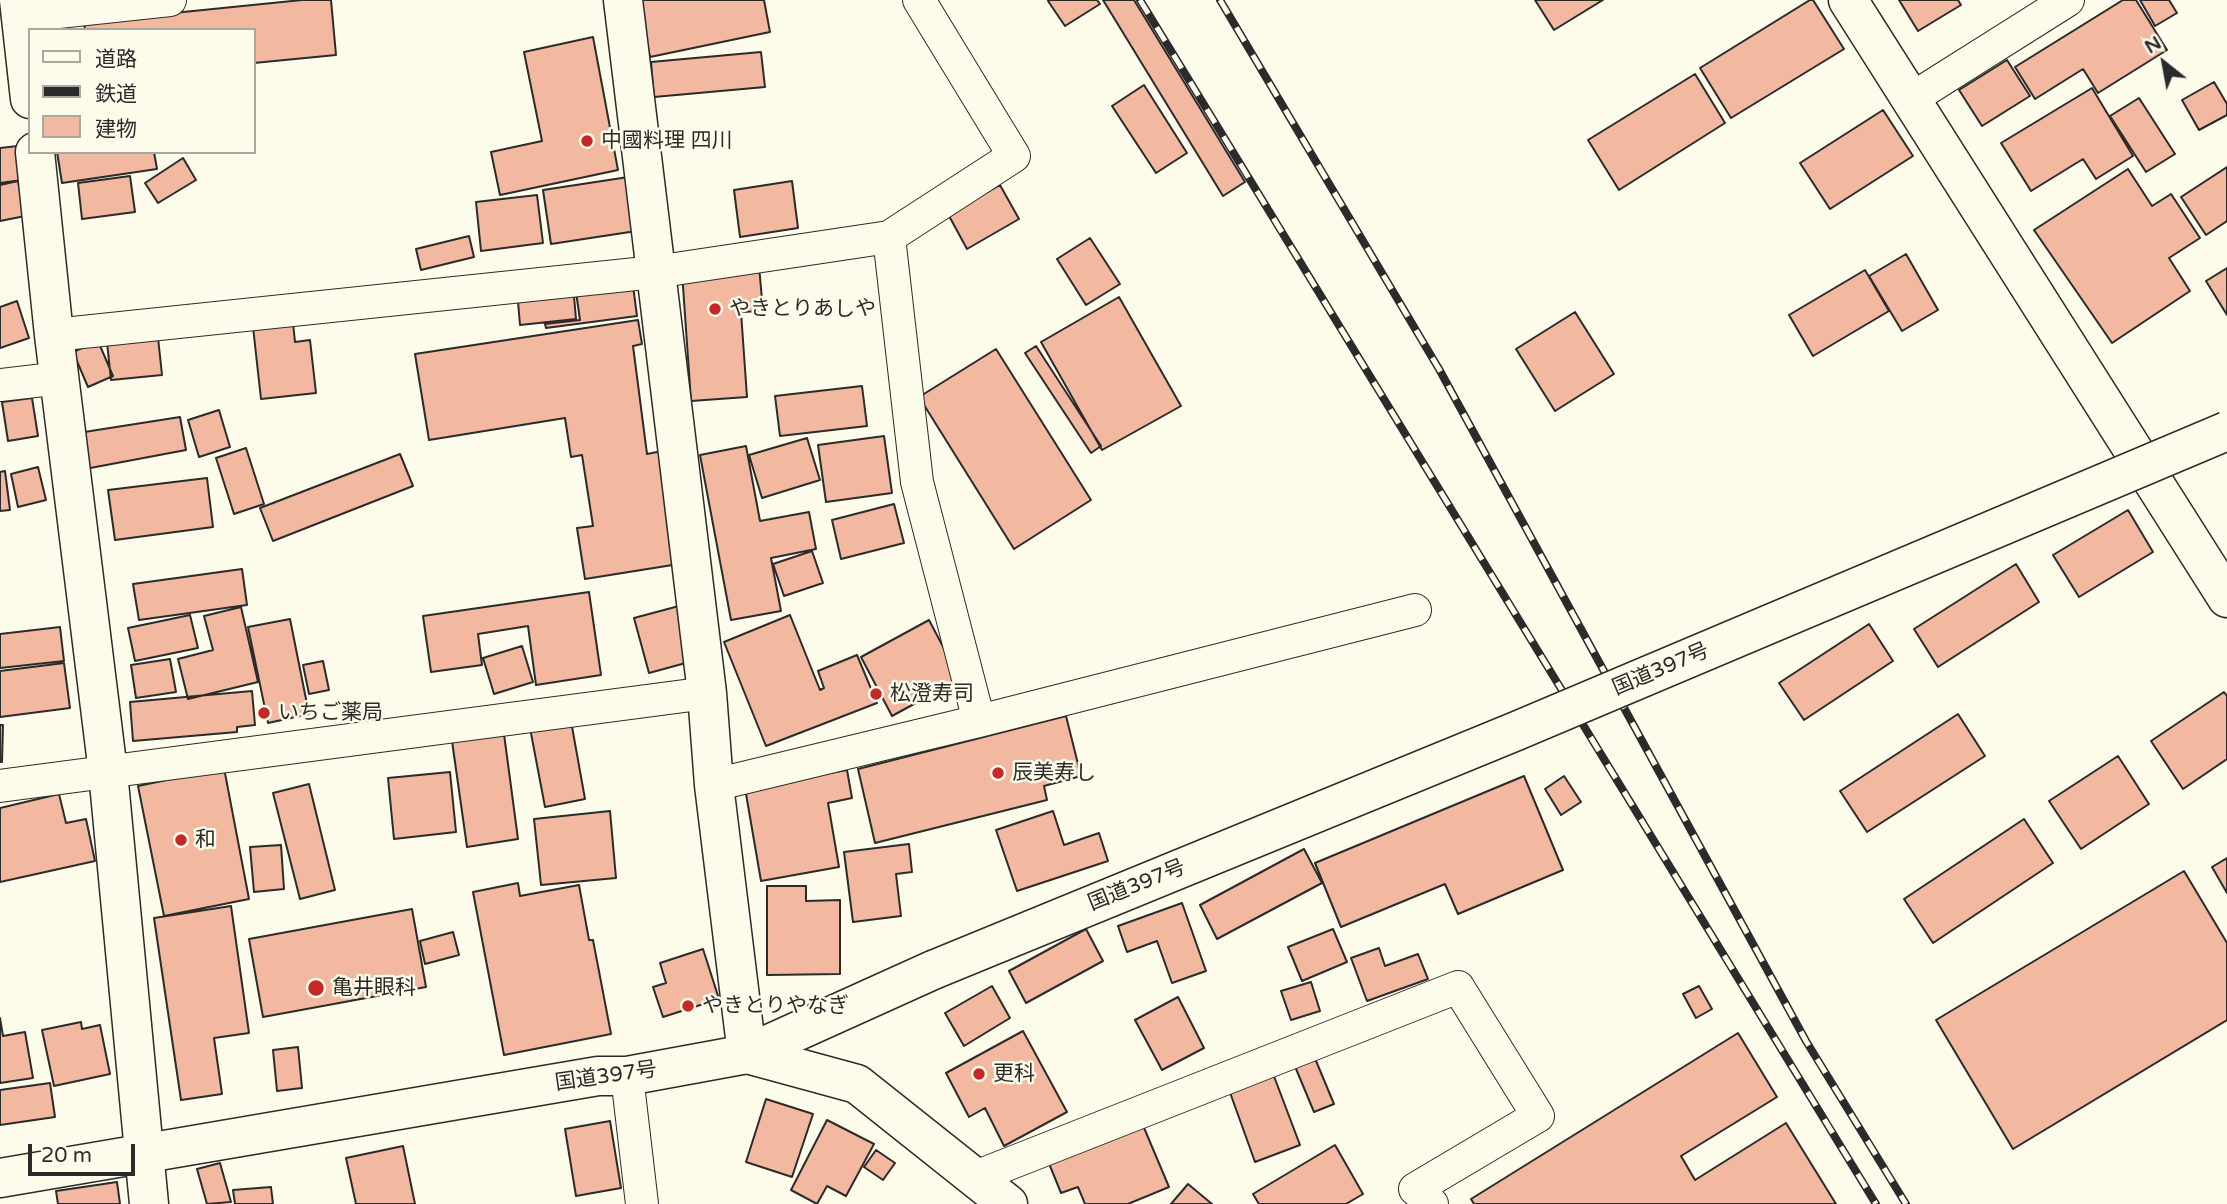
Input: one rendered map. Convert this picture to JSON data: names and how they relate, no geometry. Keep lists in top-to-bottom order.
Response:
{
  "streets": {
    "main road": ["国道397号"]
  },
  "places": [
    "中國料理 四川",
    "やきとりあしや",
    "松澄寿司",
    "いちご薬局",
    "辰美寿し",
    "和",
    "亀井眼科",
    "やきとりやなぎ",
    "更科"
  ],
  "legend": ["道路", "鉄道", "建物"],
  "scale_bar": "20 m",
  "north": "top left"
}
